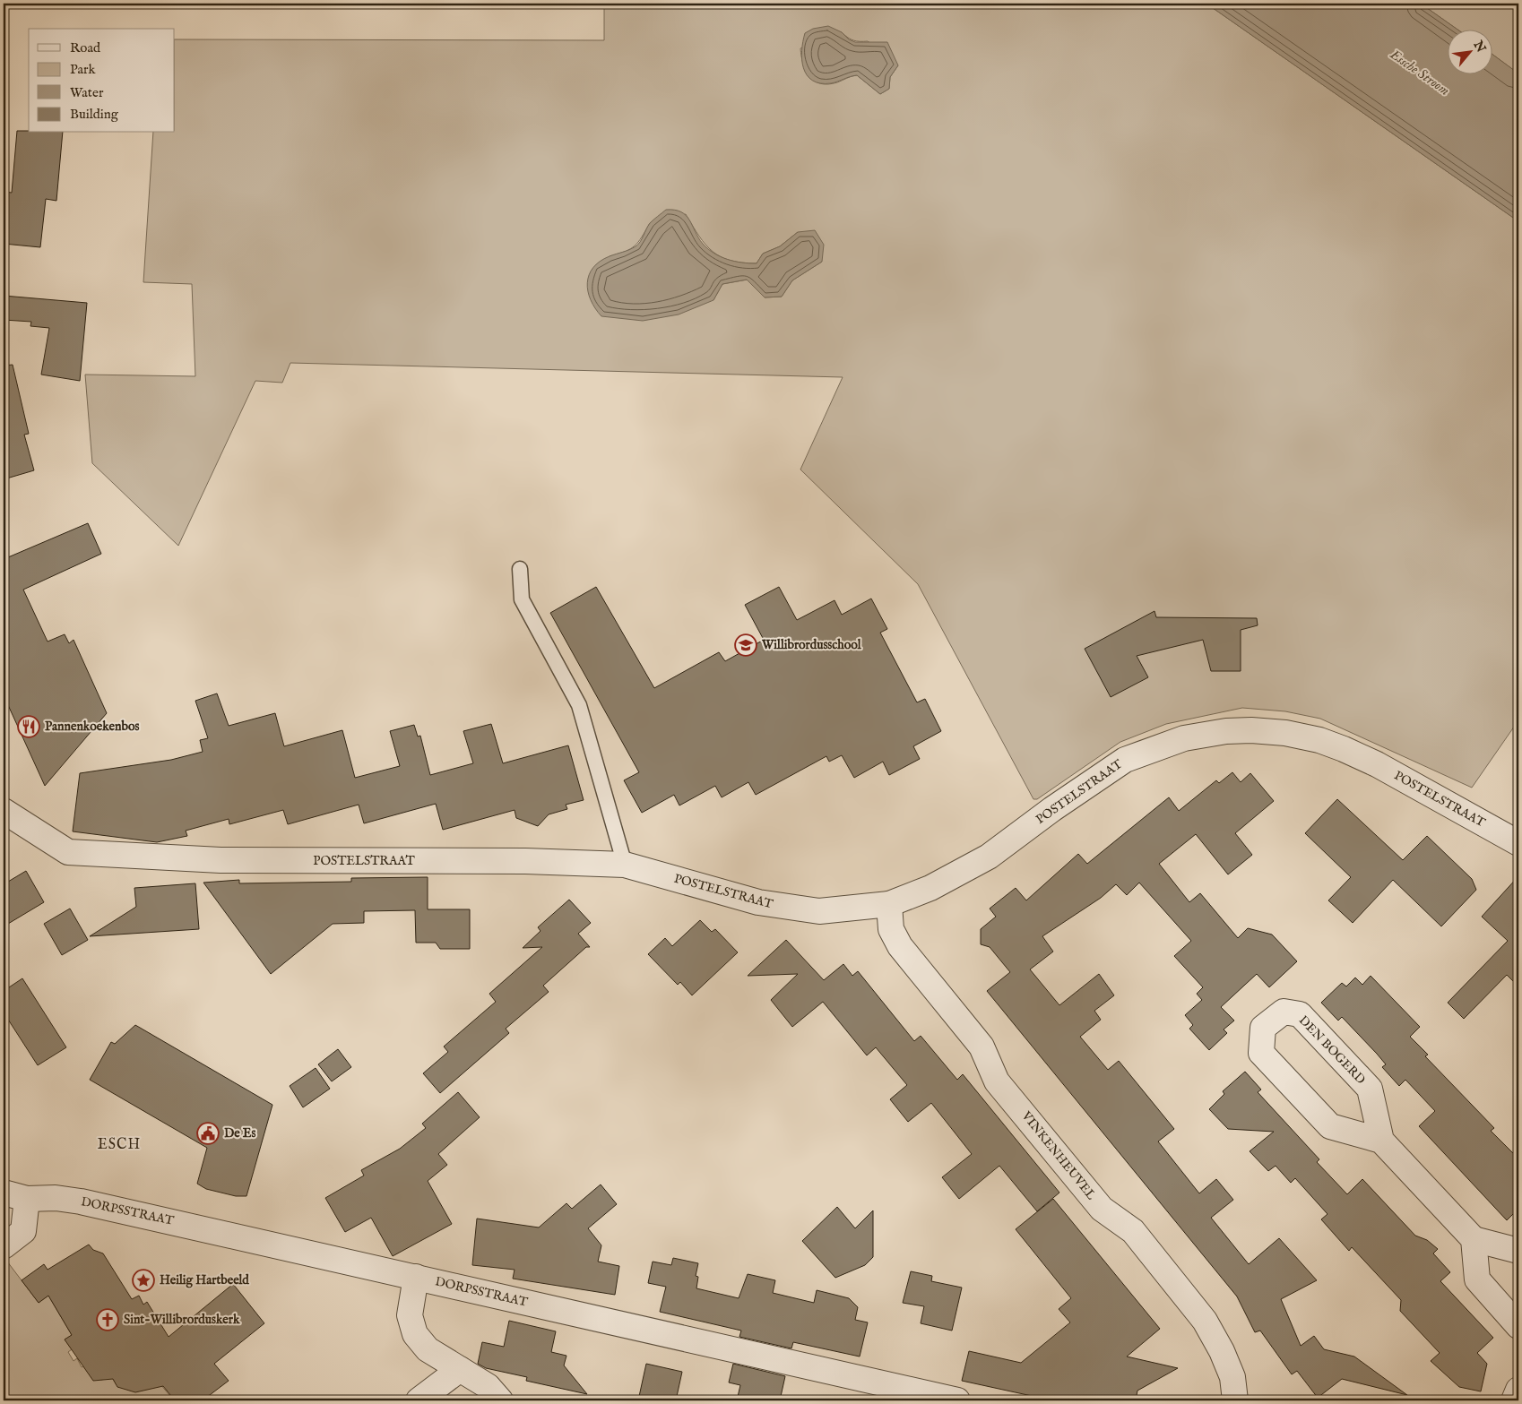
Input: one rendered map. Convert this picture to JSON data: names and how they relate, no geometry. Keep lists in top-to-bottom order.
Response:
{
  "streets": {
    "street": [
      "POSTELSTRAAT",
      "DEN BOGERD",
      "VINKENHEUVEL",
      "DORPSSTRAAT"
    ]
  },
  "crossings": [
    ["POSTELSTRAAT", "VINKENHEUVEL"]
  ],
  "districts": ["ESCH"],
  "water": ["Essche Stroom"],
  "places": {
    "school or university": ["Willibrordusschool"],
    "restaurant": ["Pannenkoekenbos"],
    "public building": ["De Es"],
    "place": ["Heilig Hartbeeld"],
    "church": ["Sint-Willibrorduskerk"]
  },
  "legend": [
    "Road",
    "Park",
    "Water",
    "Building"
  ],
  "north": "top right"
}
